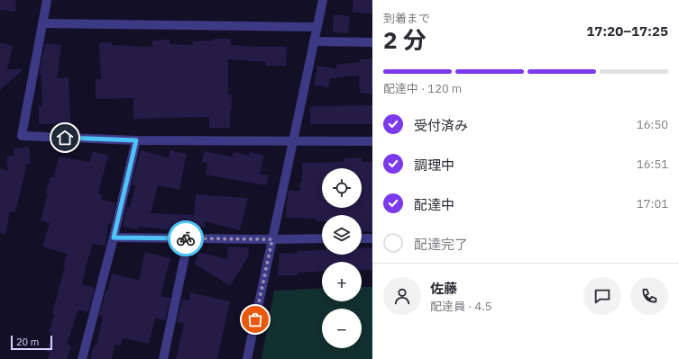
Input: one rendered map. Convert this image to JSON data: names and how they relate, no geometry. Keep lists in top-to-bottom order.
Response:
{
  "scale_bar": "20 m",
  "page": {
    "heading": ["2 分", "到着まで", "17:20–17:25"],
    "panel": ["佐藤", "配達員 · 4.5"],
    "bar": "配達中 · 120 m",
    "list": [
      ["受付済み", "16:50"],
      ["調理中", "16:51"],
      ["配達中", "17:01"],
      "配達完了"
    ],
    "map_buttons": ["+", "−"],
    "scale": "20 m"
  }
}
